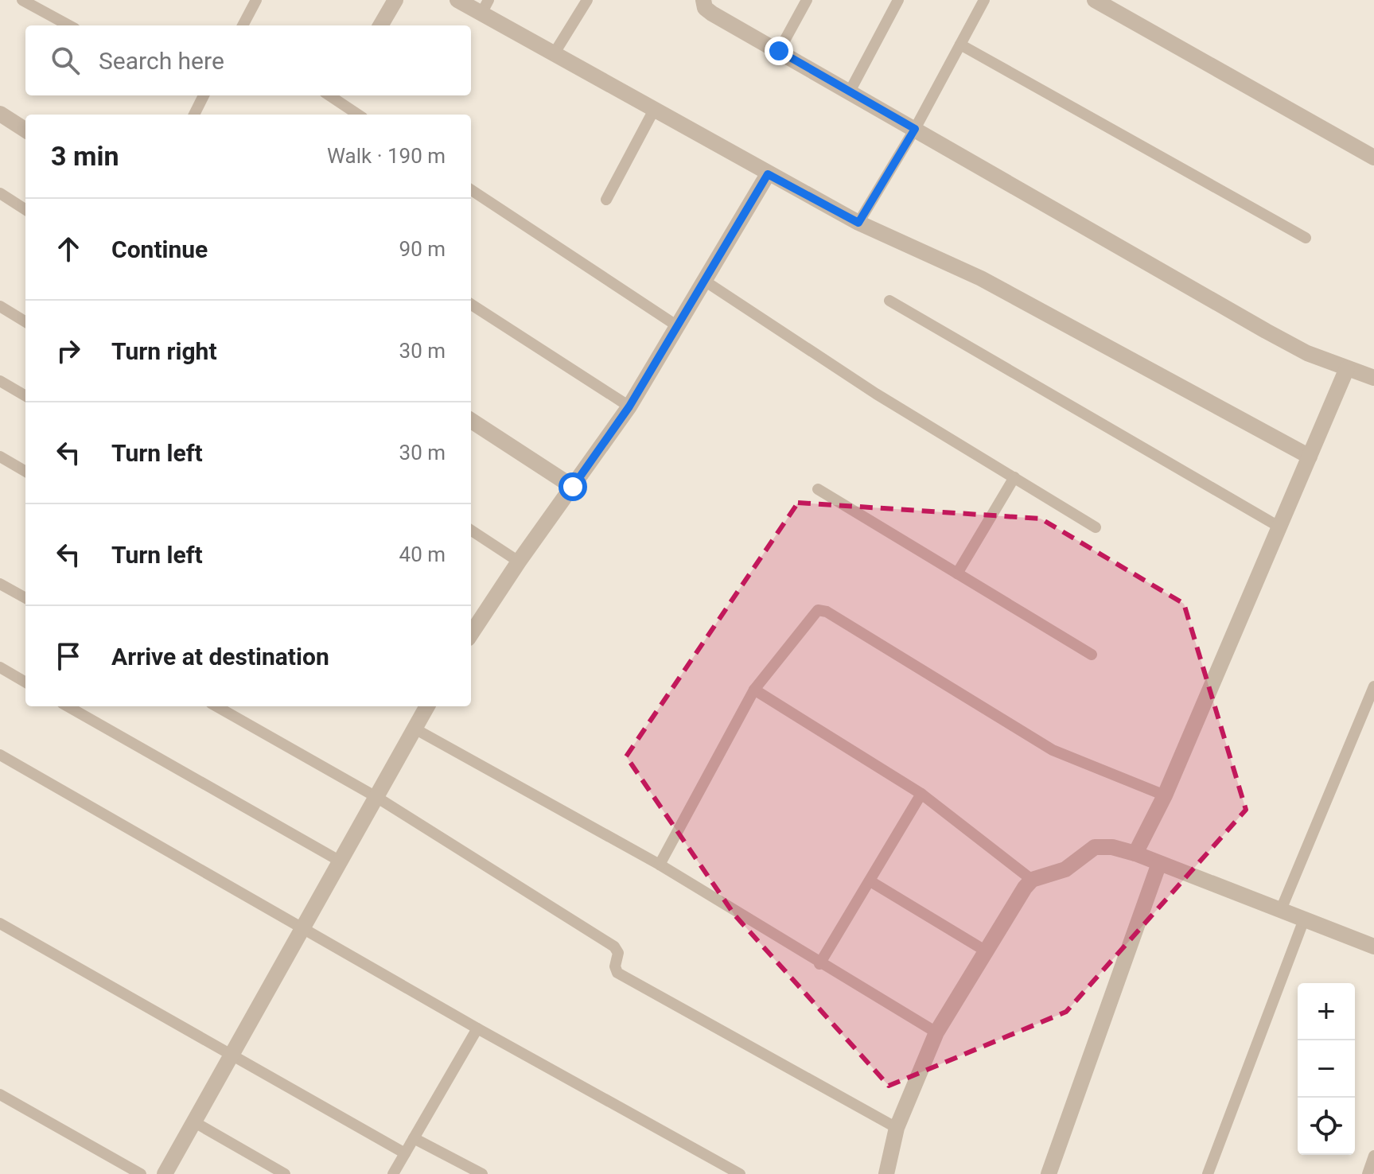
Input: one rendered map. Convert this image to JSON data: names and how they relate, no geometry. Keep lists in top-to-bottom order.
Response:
{
  "page": {
    "search": "Search here",
    "heading": ["3 min", "Walk · 190 m"],
    "list": [
      ["Continue", "90 m"],
      ["Turn right", "30 m"],
      ["Turn left", "30 m"],
      ["Turn left", "40 m"],
      "Arrive at destination"
    ],
    "map_buttons": ["+", "−"]
  }
}
